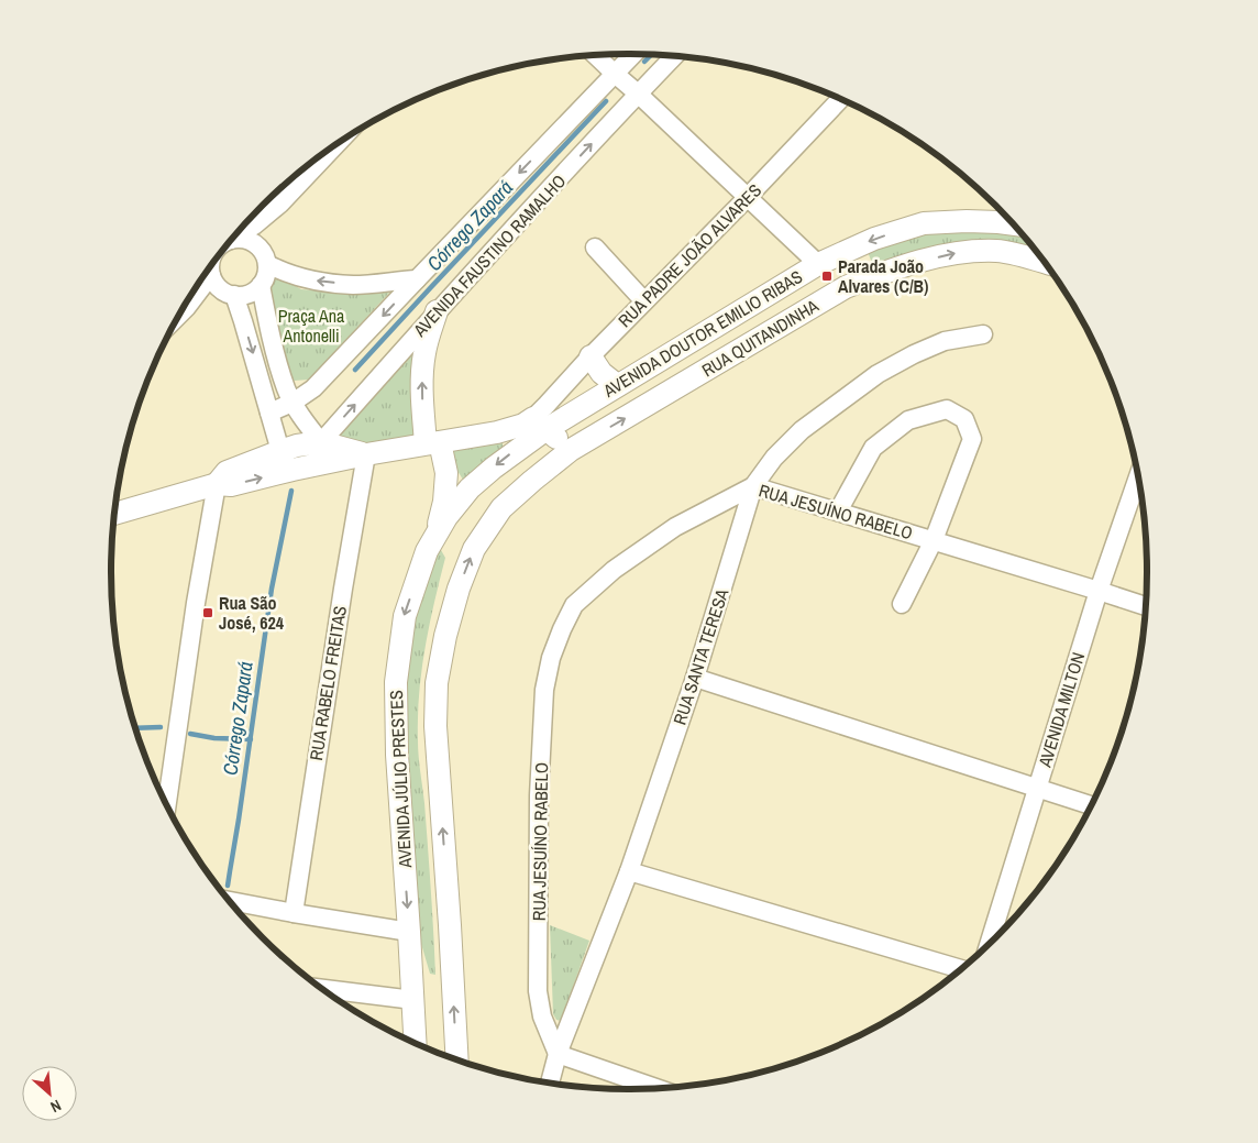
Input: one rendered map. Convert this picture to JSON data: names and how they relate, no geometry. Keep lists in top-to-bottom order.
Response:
{
  "streets": {
    "main road": ["AVENIDA DOUTOR EMILIO RIBAS", "RUA QUITANDINHA", "AVENIDA JÚLIO PRESTES"],
    "street": [
      "AVENIDA FAUSTINO RAMALHO",
      "RUA PADRE JOÃO ALVARES",
      "RUA JESUÍNO RABELO",
      "RUA SANTA TERESA",
      "RUA RABELO FREITAS",
      "AVENIDA MILTON"
    ]
  },
  "crossings": [
    ["AVENIDA FAUSTINO RAMALHO", "AVENIDA DOUTOR EMILIO RIBAS"],
    ["RUA PADRE JOÃO ALVARES", "AVENIDA DOUTOR EMILIO RIBAS"],
    ["RUA PADRE JOÃO ALVARES", "AVENIDA JÚLIO PRESTES"],
    ["AVENIDA DOUTOR EMILIO RIBAS", "RUA RABELO FREITAS"],
    ["AVENIDA DOUTOR EMILIO RIBAS", "AVENIDA JÚLIO PRESTES"],
    ["RUA JESUÍNO RABELO", "RUA SANTA TERESA"],
    ["RUA JESUÍNO RABELO", "AVENIDA MILTON"]
  ],
  "one_way": ["RUA QUITANDINHA"],
  "water": ["Córrego Zapará"],
  "parks": ["Praça Ana Antonelli"],
  "places": {
    "transit": ["Parada João Alvares (C/B)", "Rua São José, 624"]
  },
  "north": "bottom right"
}
